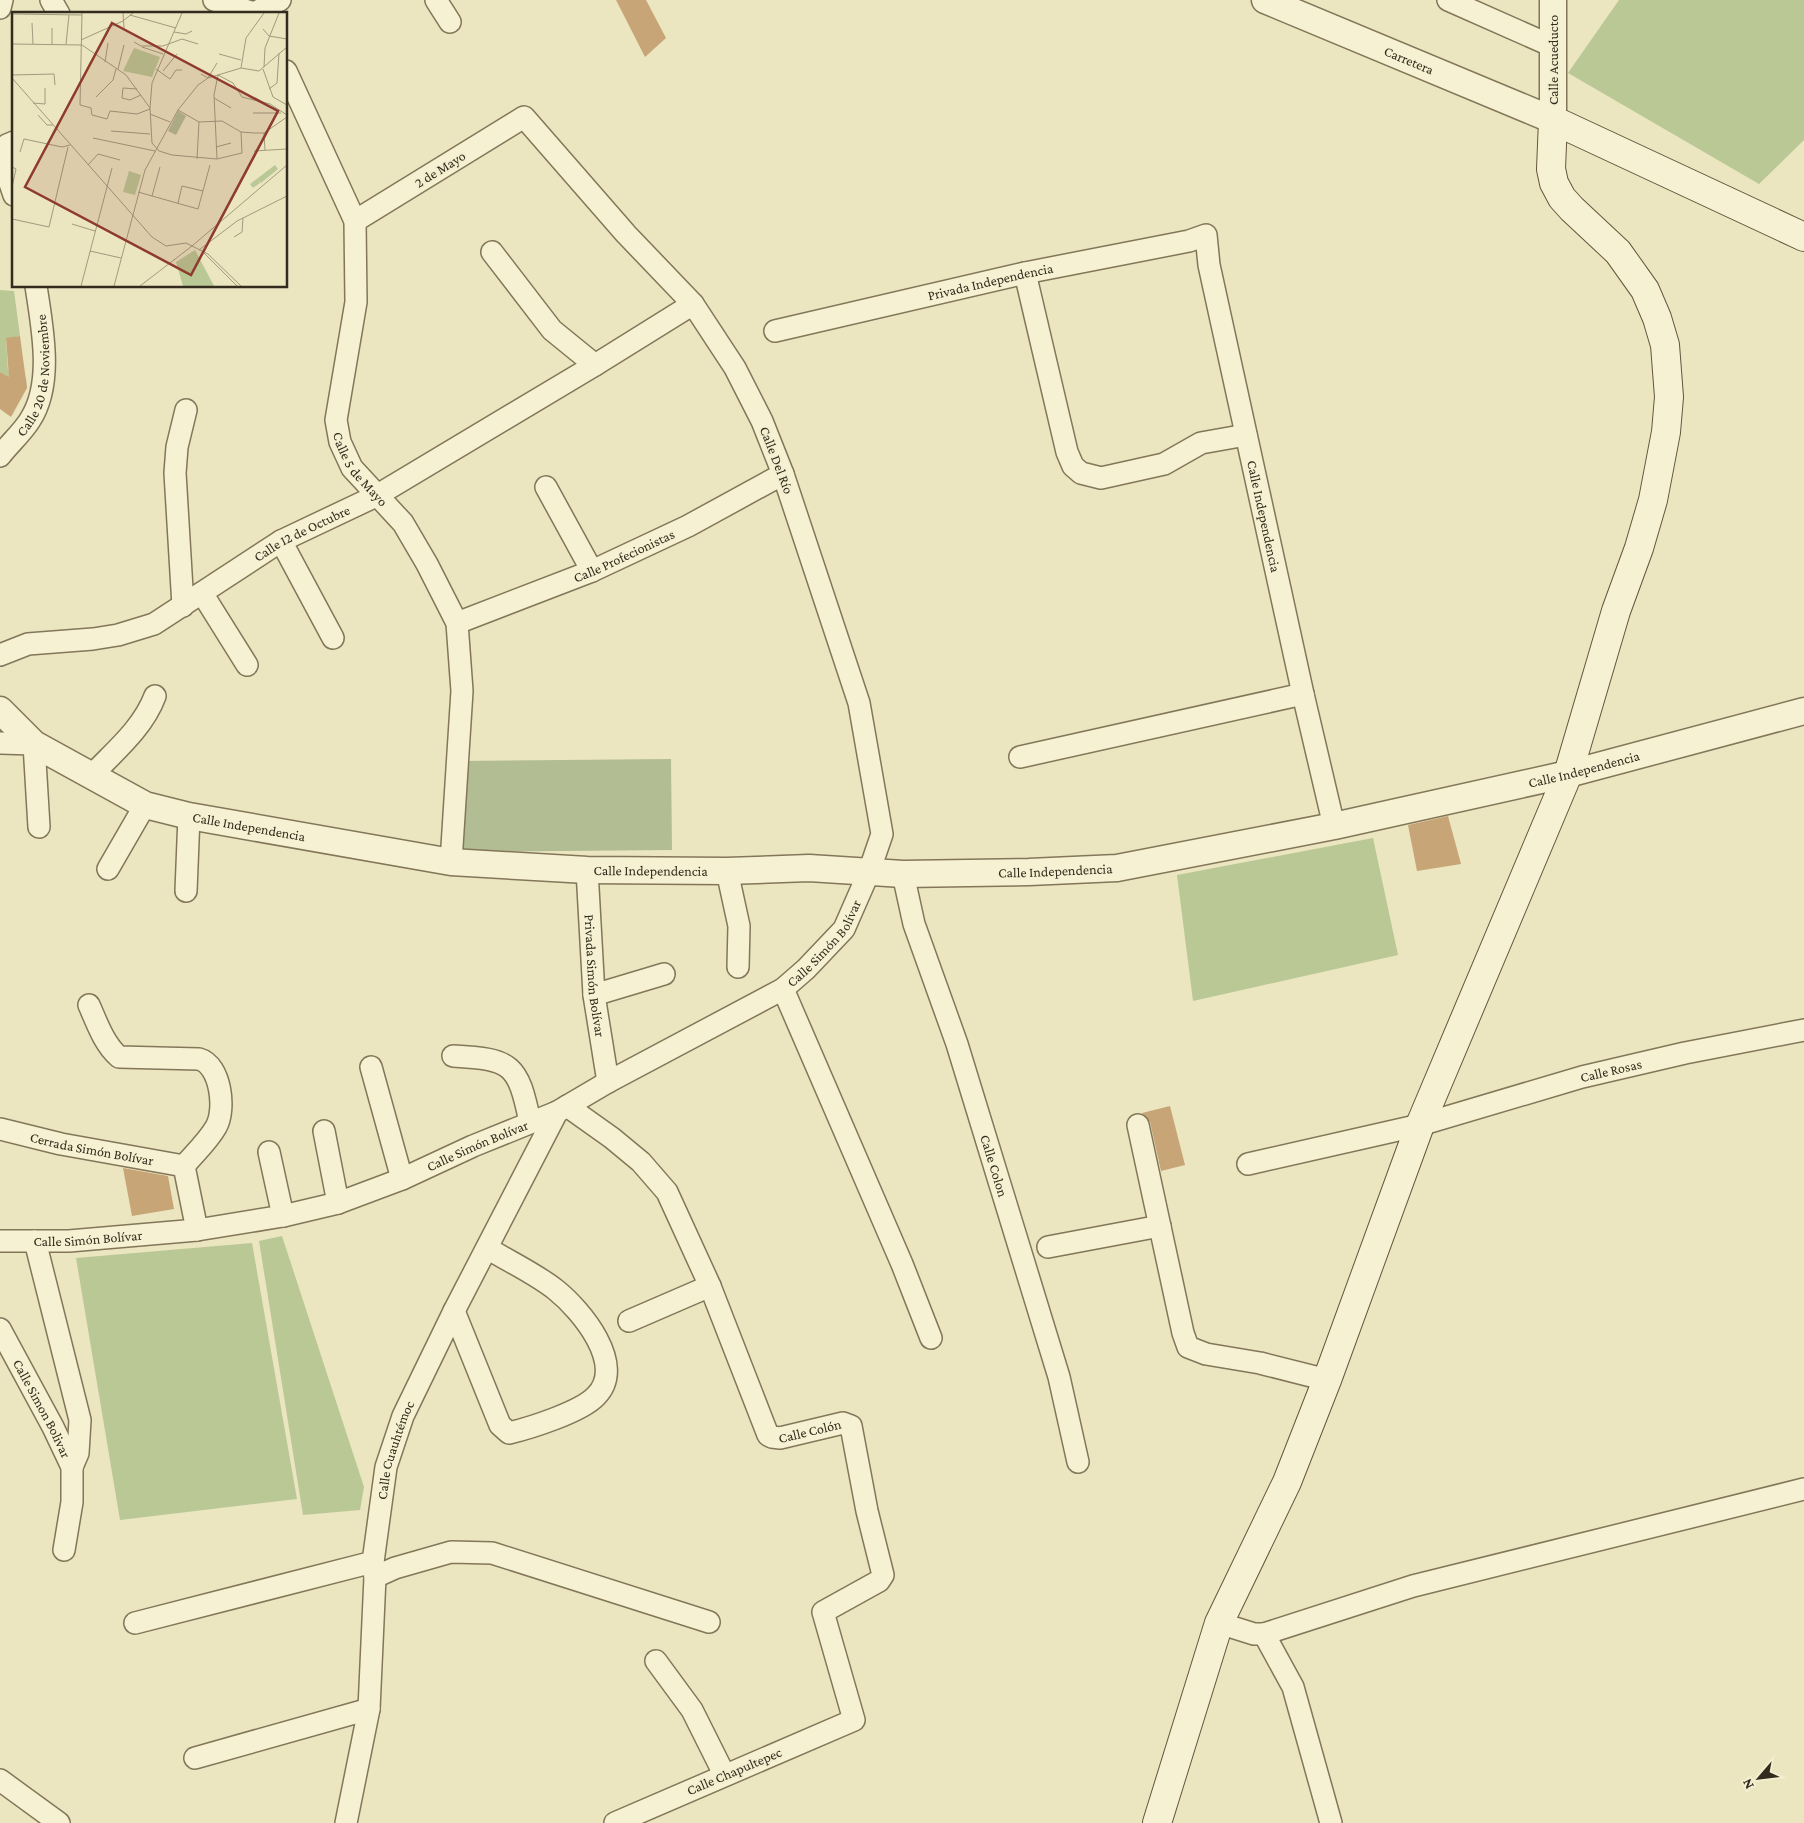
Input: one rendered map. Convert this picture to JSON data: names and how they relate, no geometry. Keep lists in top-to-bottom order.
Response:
{
  "streets": {
    "street": [
      "Carretera",
      "Calle Acueducto",
      "2 de Mayo",
      "Privada Independencia",
      "Calle 20 de Noviembre",
      "Calle Del Río",
      "Calle 5 de Mayo",
      "Calle Independencia",
      "Calle 12 de Octubre",
      "Calle Profecionistas",
      "Calle Simón Bolívar",
      "Privada Simón Bolívar",
      "Calle Rosas",
      "Cerrada Simón Bolívar",
      "Calle Colon",
      "Calle Simon Bolivar",
      "Calle Colón",
      "Calle Cuauhtémoc",
      "Calle Chapultepec"
    ]
  },
  "crossings": [
    ["Carretera", "Calle Acueducto"],
    ["2 de Mayo", "Calle Del Río"],
    ["2 de Mayo", "Calle 5 de Mayo"],
    ["Privada Independencia", "Calle Independencia"],
    ["Calle Del Río", "Calle Independencia"],
    ["Calle Del Río", "Calle 12 de Octubre"],
    ["Calle Del Río", "Calle Profecionistas"],
    ["Calle Del Río", "Calle Simón Bolívar"],
    ["Calle 5 de Mayo", "Calle Independencia"],
    ["Calle 5 de Mayo", "Calle 12 de Octubre"],
    ["Calle 5 de Mayo", "Calle Profecionistas"],
    ["Calle Independencia", "Calle Simón Bolívar"],
    ["Calle Independencia", "Privada Simón Bolívar"],
    ["Calle Independencia", "Calle Colon"],
    ["Calle Simón Bolívar", "Privada Simón Bolívar"],
    ["Calle Simón Bolívar", "Calle Colón"],
    ["Calle Simón Bolívar", "Calle Cuauhtémoc"],
    ["Calle Colón", "Calle Cuauhtémoc"],
    ["Calle Colón", "Calle Chapultepec"]
  ],
  "north": "bottom left"
}
